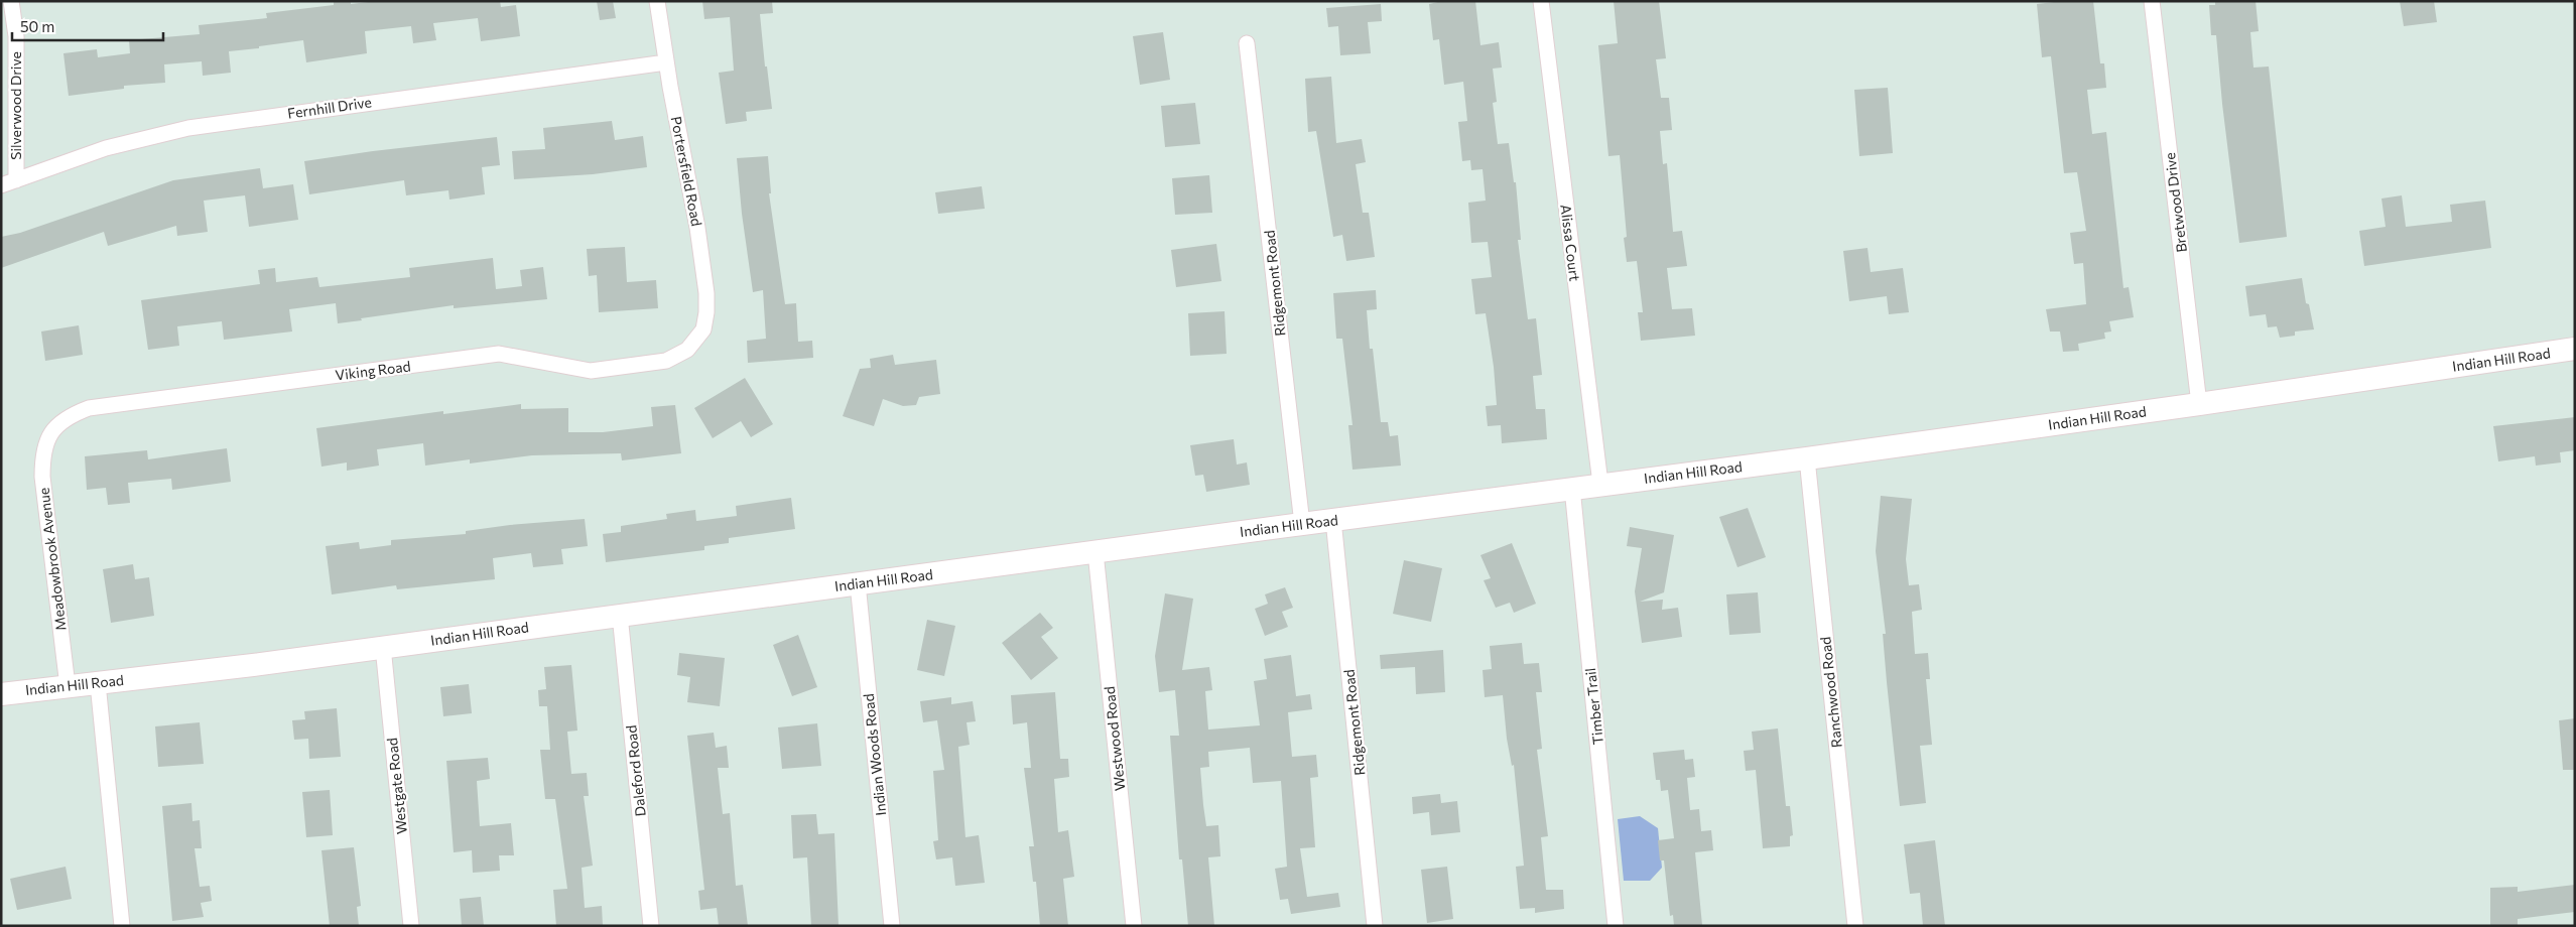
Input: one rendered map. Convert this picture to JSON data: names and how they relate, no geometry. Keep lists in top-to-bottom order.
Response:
{
  "streets": {
    "street": [
      "Silverwood Drive",
      "Fernhill Drive",
      "Portersfield Road",
      "Bretwood Drive",
      "Alissa Court",
      "Ridgemont Road",
      "Indian Hill Road",
      "Viking Road",
      "Meadowbrook Avenue",
      "Ranchwood Road",
      "Timber Trail",
      "Westwood Road",
      "Indian Woods Road",
      "Daleford Road",
      "Westgate Road"
    ]
  },
  "crossings": [
    ["Silverwood Drive", "Fernhill Drive"],
    ["Fernhill Drive", "Portersfield Road"],
    ["Portersfield Road", "Viking Road"],
    ["Bretwood Drive", "Indian Hill Road"],
    ["Alissa Court", "Indian Hill Road"],
    ["Ridgemont Road", "Indian Hill Road"],
    ["Indian Hill Road", "Meadowbrook Avenue"],
    ["Indian Hill Road", "Ranchwood Road"],
    ["Indian Hill Road", "Timber Trail"],
    ["Indian Hill Road", "Westwood Road"],
    ["Indian Hill Road", "Indian Woods Road"],
    ["Indian Hill Road", "Daleford Road"],
    ["Indian Hill Road", "Westgate Road"],
    ["Viking Road", "Meadowbrook Avenue"]
  ],
  "scale_bar": "50 m"
}
